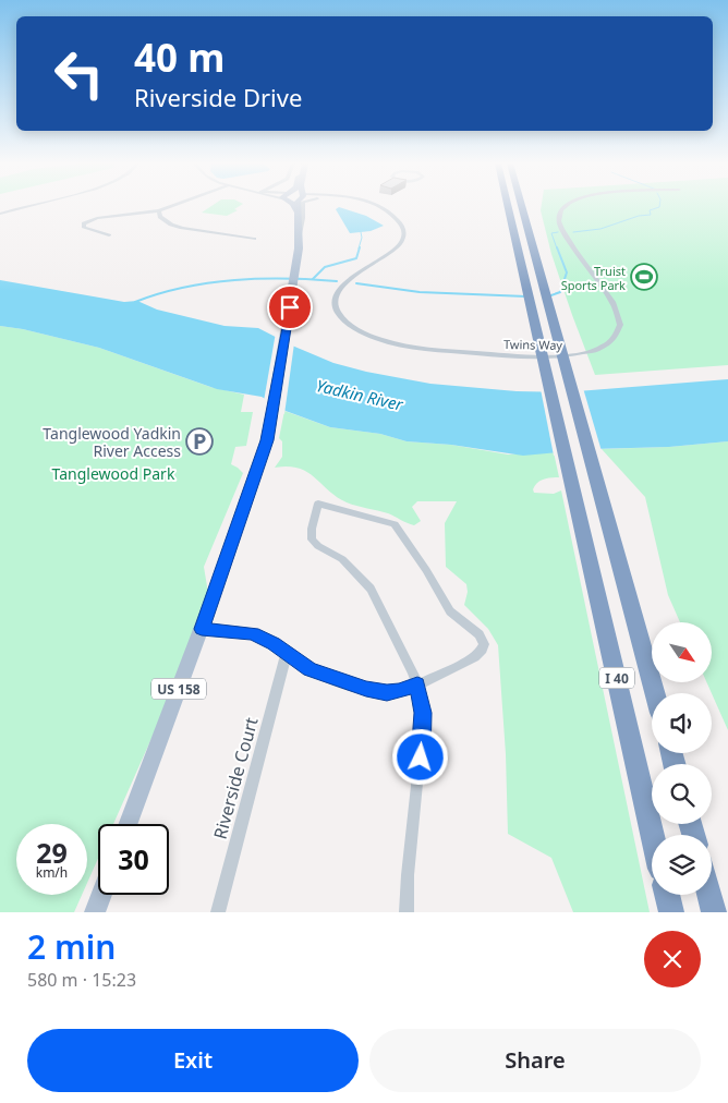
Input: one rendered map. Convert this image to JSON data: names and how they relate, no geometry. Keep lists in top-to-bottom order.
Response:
{
  "streets": {
    "highway": ["I 40"],
    "main road": ["US 158"],
    "street": ["Twins Way", "Riverside Court"]
  },
  "crossings": [
    ["Twins Way", "US 158"]
  ],
  "water": ["Yadkin River"],
  "parks": ["Tanglewood Park"],
  "places": {
    "sports": ["Truist Sports Park"],
    "parking": ["Tanglewood Yadkin River Access"]
  },
  "north": "bottom right",
  "page": {
    "turn": ["40 m", "Riverside Drive"],
    "speed": "29 km/h",
    "limit": "30",
    "heading": ["2 min", "580 m · 15:23"],
    "buttons": ["Exit", "Share"]
  }
}
